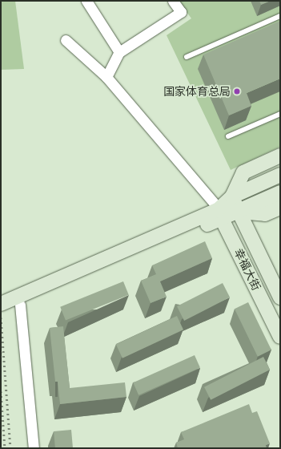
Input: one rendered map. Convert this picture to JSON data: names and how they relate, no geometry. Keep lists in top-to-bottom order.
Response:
{
  "streets": {
    "main road": ["幸福大街"]
  },
  "places": ["国家体育总局"]
}
